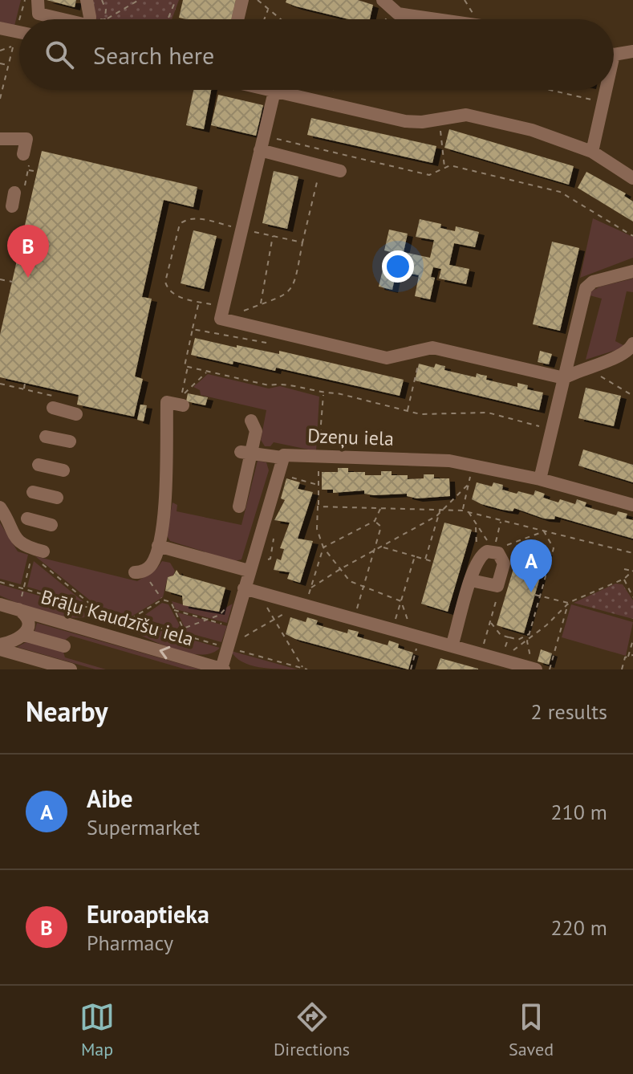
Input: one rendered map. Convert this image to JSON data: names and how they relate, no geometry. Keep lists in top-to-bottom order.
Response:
{
  "streets": {
    "street": ["Dzeņu iela", "Brāļu Kaudzīšu iela"]
  },
  "crossings": [
    ["Dzeņu iela", "Brāļu Kaudzīšu iela"]
  ],
  "page": {
    "search": "Search here",
    "pins": ["B", "A"],
    "heading": ["Nearby", "2 results"],
    "list": [
      {
        "mark": "A",
        "name": "Aibe",
        "note": "Supermarket",
        "value": "210 m"
      },
      {
        "mark": "B",
        "name": "Euroaptieka",
        "note": "Pharmacy",
        "value": "220 m"
      }
    ],
    "nav": ["Map", "Directions", "Saved"]
  }
}
